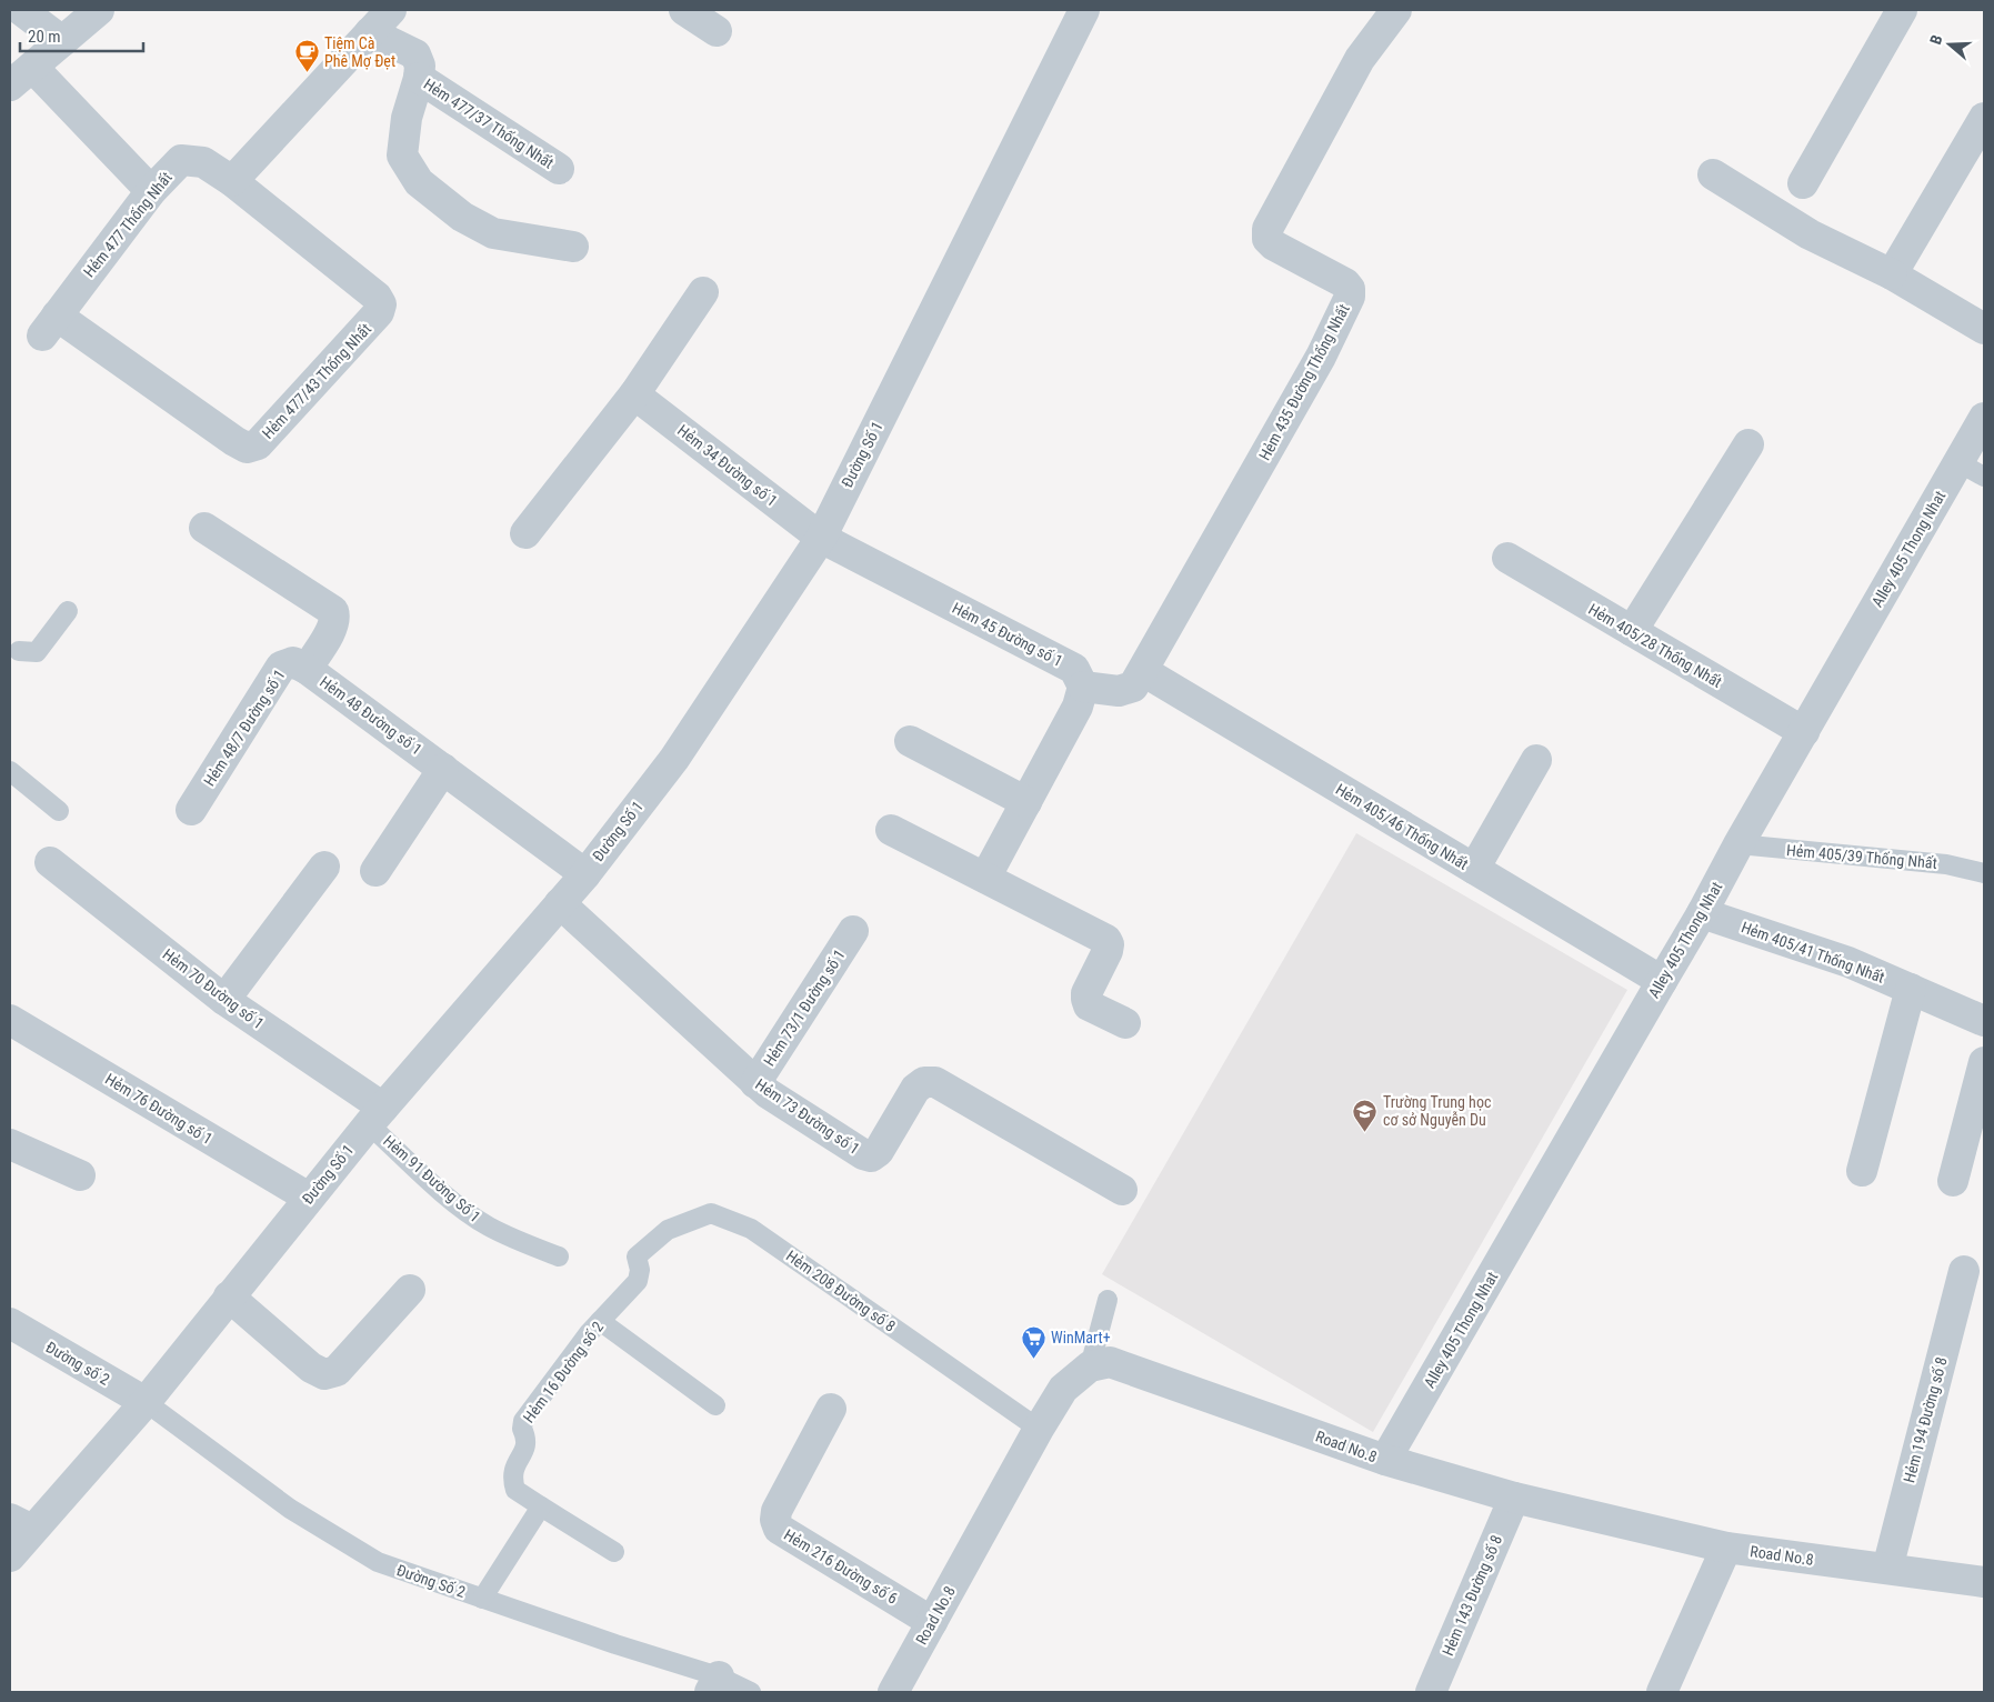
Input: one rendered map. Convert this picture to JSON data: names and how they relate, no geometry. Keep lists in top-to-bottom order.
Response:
{
  "streets": {
    "street": [
      "Hẻm 477/37 Thống Nhất",
      "Hẻm 477 Thống Nhất",
      "Hẻm 477/43 Thống Nhất",
      "Hẻm 435 Đường Thống Nhất",
      "Đường Số 1",
      "Hẻm 34 Đường số 1",
      "Alley 405 Thong Nhat",
      "Hẻm 45 Đường số 1",
      "Hẻm 405/28 Thống Nhất",
      "Hẻm 48 Đường số 1",
      "Hẻm 48/7 Đường số 1",
      "Hẻm 405/46 Thống Nhất",
      "Hẻm 405/41 Thống Nhất",
      "Hẻm 70 Đường số 1",
      "Hẻm 73/1 Đường số 1",
      "Hẻm 76 Đường số 1",
      "Hẻm 73 Đường số 1",
      "Đường số 2",
      "Hẻm 194 Đường số 8",
      "Road No.8",
      "Hẻm 216 Đường số 6",
      "Hẻm 143 Đường số 8"
    ],
    "lane": [
      "Hẻm 405/39 Thống Nhất",
      "Hẻm 91 Đường Số 1",
      "Hẻm 208 Đường số 8",
      "Hẻm 16 Đường số 2",
      "Đường Số 2"
    ]
  },
  "crossings": [
    ["Hẻm 477 Thống Nhất", "Hẻm 477/43 Thống Nhất"],
    ["Hẻm 435 Đường Thống Nhất", "Hẻm 45 Đường số 1"],
    ["Hẻm 435 Đường Thống Nhất", "Hẻm 405/46 Thống Nhất"],
    ["Đường Số 1", "Hẻm 34 Đường số 1"],
    ["Đường Số 1", "Hẻm 45 Đường số 1"],
    ["Đường Số 1", "Hẻm 48 Đường số 1"],
    ["Đường Số 1", "Hẻm 70 Đường số 1"],
    ["Đường Số 1", "Hẻm 76 Đường số 1"],
    ["Đường Số 1", "Hẻm 73 Đường số 1"],
    ["Đường Số 1", "Hẻm 91 Đường Số 1"],
    ["Đường Số 1", "Đường số 2"],
    ["Đường Số 1", "Đường Số 2"],
    ["Hẻm 34 Đường số 1", "Hẻm 45 Đường số 1"],
    ["Alley 405 Thong Nhat", "Hẻm 405/28 Thống Nhất"],
    ["Alley 405 Thong Nhat", "Hẻm 405/46 Thống Nhất"],
    ["Alley 405 Thong Nhat", "Hẻm 405/39 Thống Nhất"],
    ["Alley 405 Thong Nhat", "Hẻm 405/41 Thống Nhất"],
    ["Alley 405 Thong Nhat", "Road No.8"],
    ["Hẻm 48 Đường số 1", "Hẻm 48/7 Đường số 1"],
    ["Hẻm 70 Đường số 1", "Hẻm 91 Đường Số 1"],
    ["Hẻm 73/1 Đường số 1", "Hẻm 73 Đường số 1"],
    ["Hẻm 208 Đường số 8", "Hẻm 16 Đường số 2"],
    ["Hẻm 208 Đường số 8", "Road No.8"],
    ["Đường số 2", "Đường Số 2"],
    ["Hẻm 194 Đường số 8", "Road No.8"],
    ["Road No.8", "Hẻm 216 Đường số 6"],
    ["Road No.8", "Hẻm 143 Đường số 8"]
  ],
  "places": {
    "cafe": ["Tiệm Cà Phê Mợ Đẹt"],
    "school or university": ["Trường Trung học cơ sở Nguyễn Du"],
    "supermarket": ["WinMart+"]
  },
  "scale_bar": "20 m",
  "north": "left"
}
